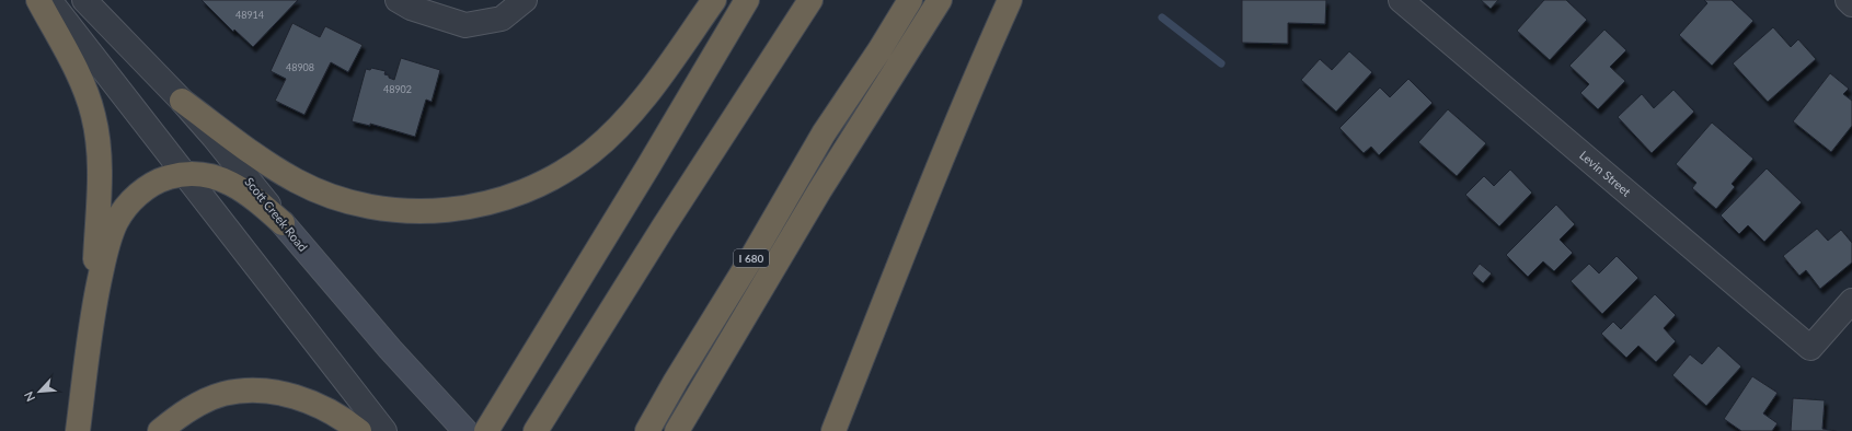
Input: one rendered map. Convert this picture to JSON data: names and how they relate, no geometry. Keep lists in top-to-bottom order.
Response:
{
  "streets": {
    "highway": ["I 680"],
    "main road": ["Scott Creek Road"],
    "street": ["Levin Street"]
  },
  "house_numbers": ["48914", "48908", "48902"],
  "north": "bottom left"
}
